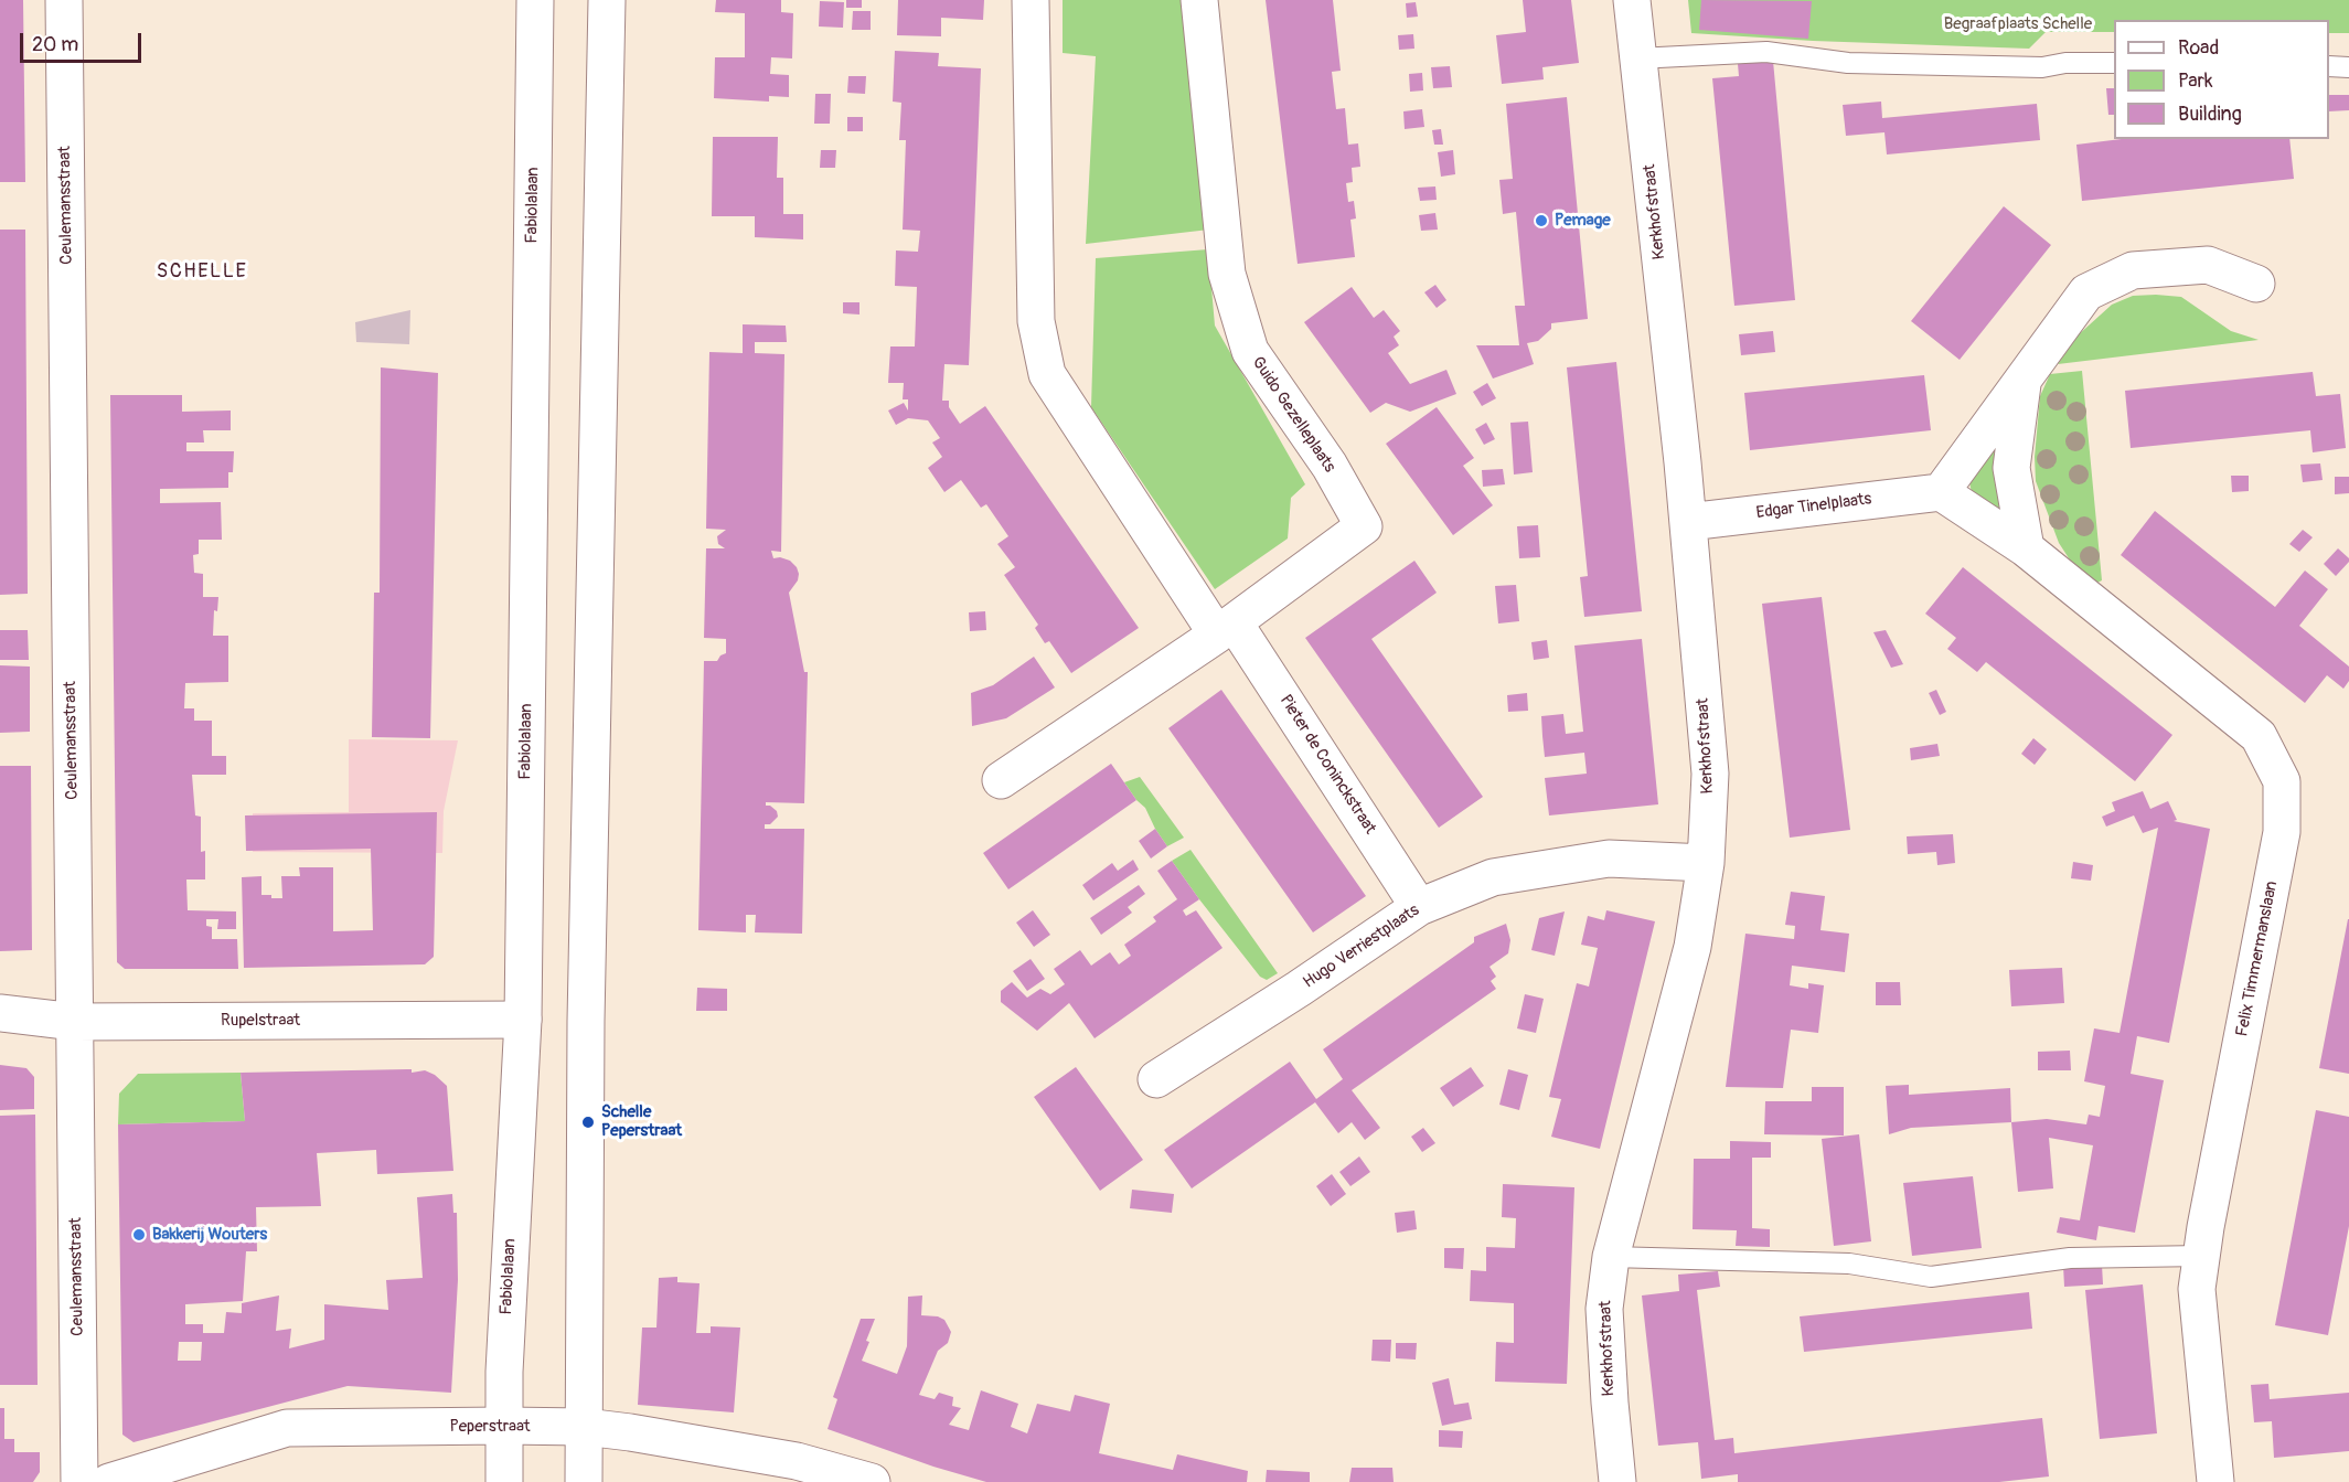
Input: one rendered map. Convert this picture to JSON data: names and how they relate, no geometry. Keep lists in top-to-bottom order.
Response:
{
  "streets": {
    "street": [
      "Ceulemansstraat",
      "Fabiolalaan",
      "Kerkhofstraat",
      "Guido Gezelleplaats",
      "Edgar Tinelplaats",
      "Pieter de Coninckstraat",
      "Hugo Verriestplaats",
      "Felix Timmermanslaan",
      "Rupelstraat",
      "Peperstraat"
    ]
  },
  "crossings": [
    ["Ceulemansstraat", "Rupelstraat"],
    ["Fabiolalaan", "Rupelstraat"],
    ["Fabiolalaan", "Peperstraat"],
    ["Kerkhofstraat", "Edgar Tinelplaats"],
    ["Kerkhofstraat", "Hugo Verriestplaats"],
    ["Guido Gezelleplaats", "Pieter de Coninckstraat"],
    ["Pieter de Coninckstraat", "Hugo Verriestplaats"]
  ],
  "districts": ["SCHELLE"],
  "parks": ["Begraafplaats Schelle"],
  "places": ["Pemage", "Schelle Peperstraat", "Bakkerij Wouters"],
  "legend": ["Road", "Park", "Building"],
  "scale_bar": "20 m"
}
